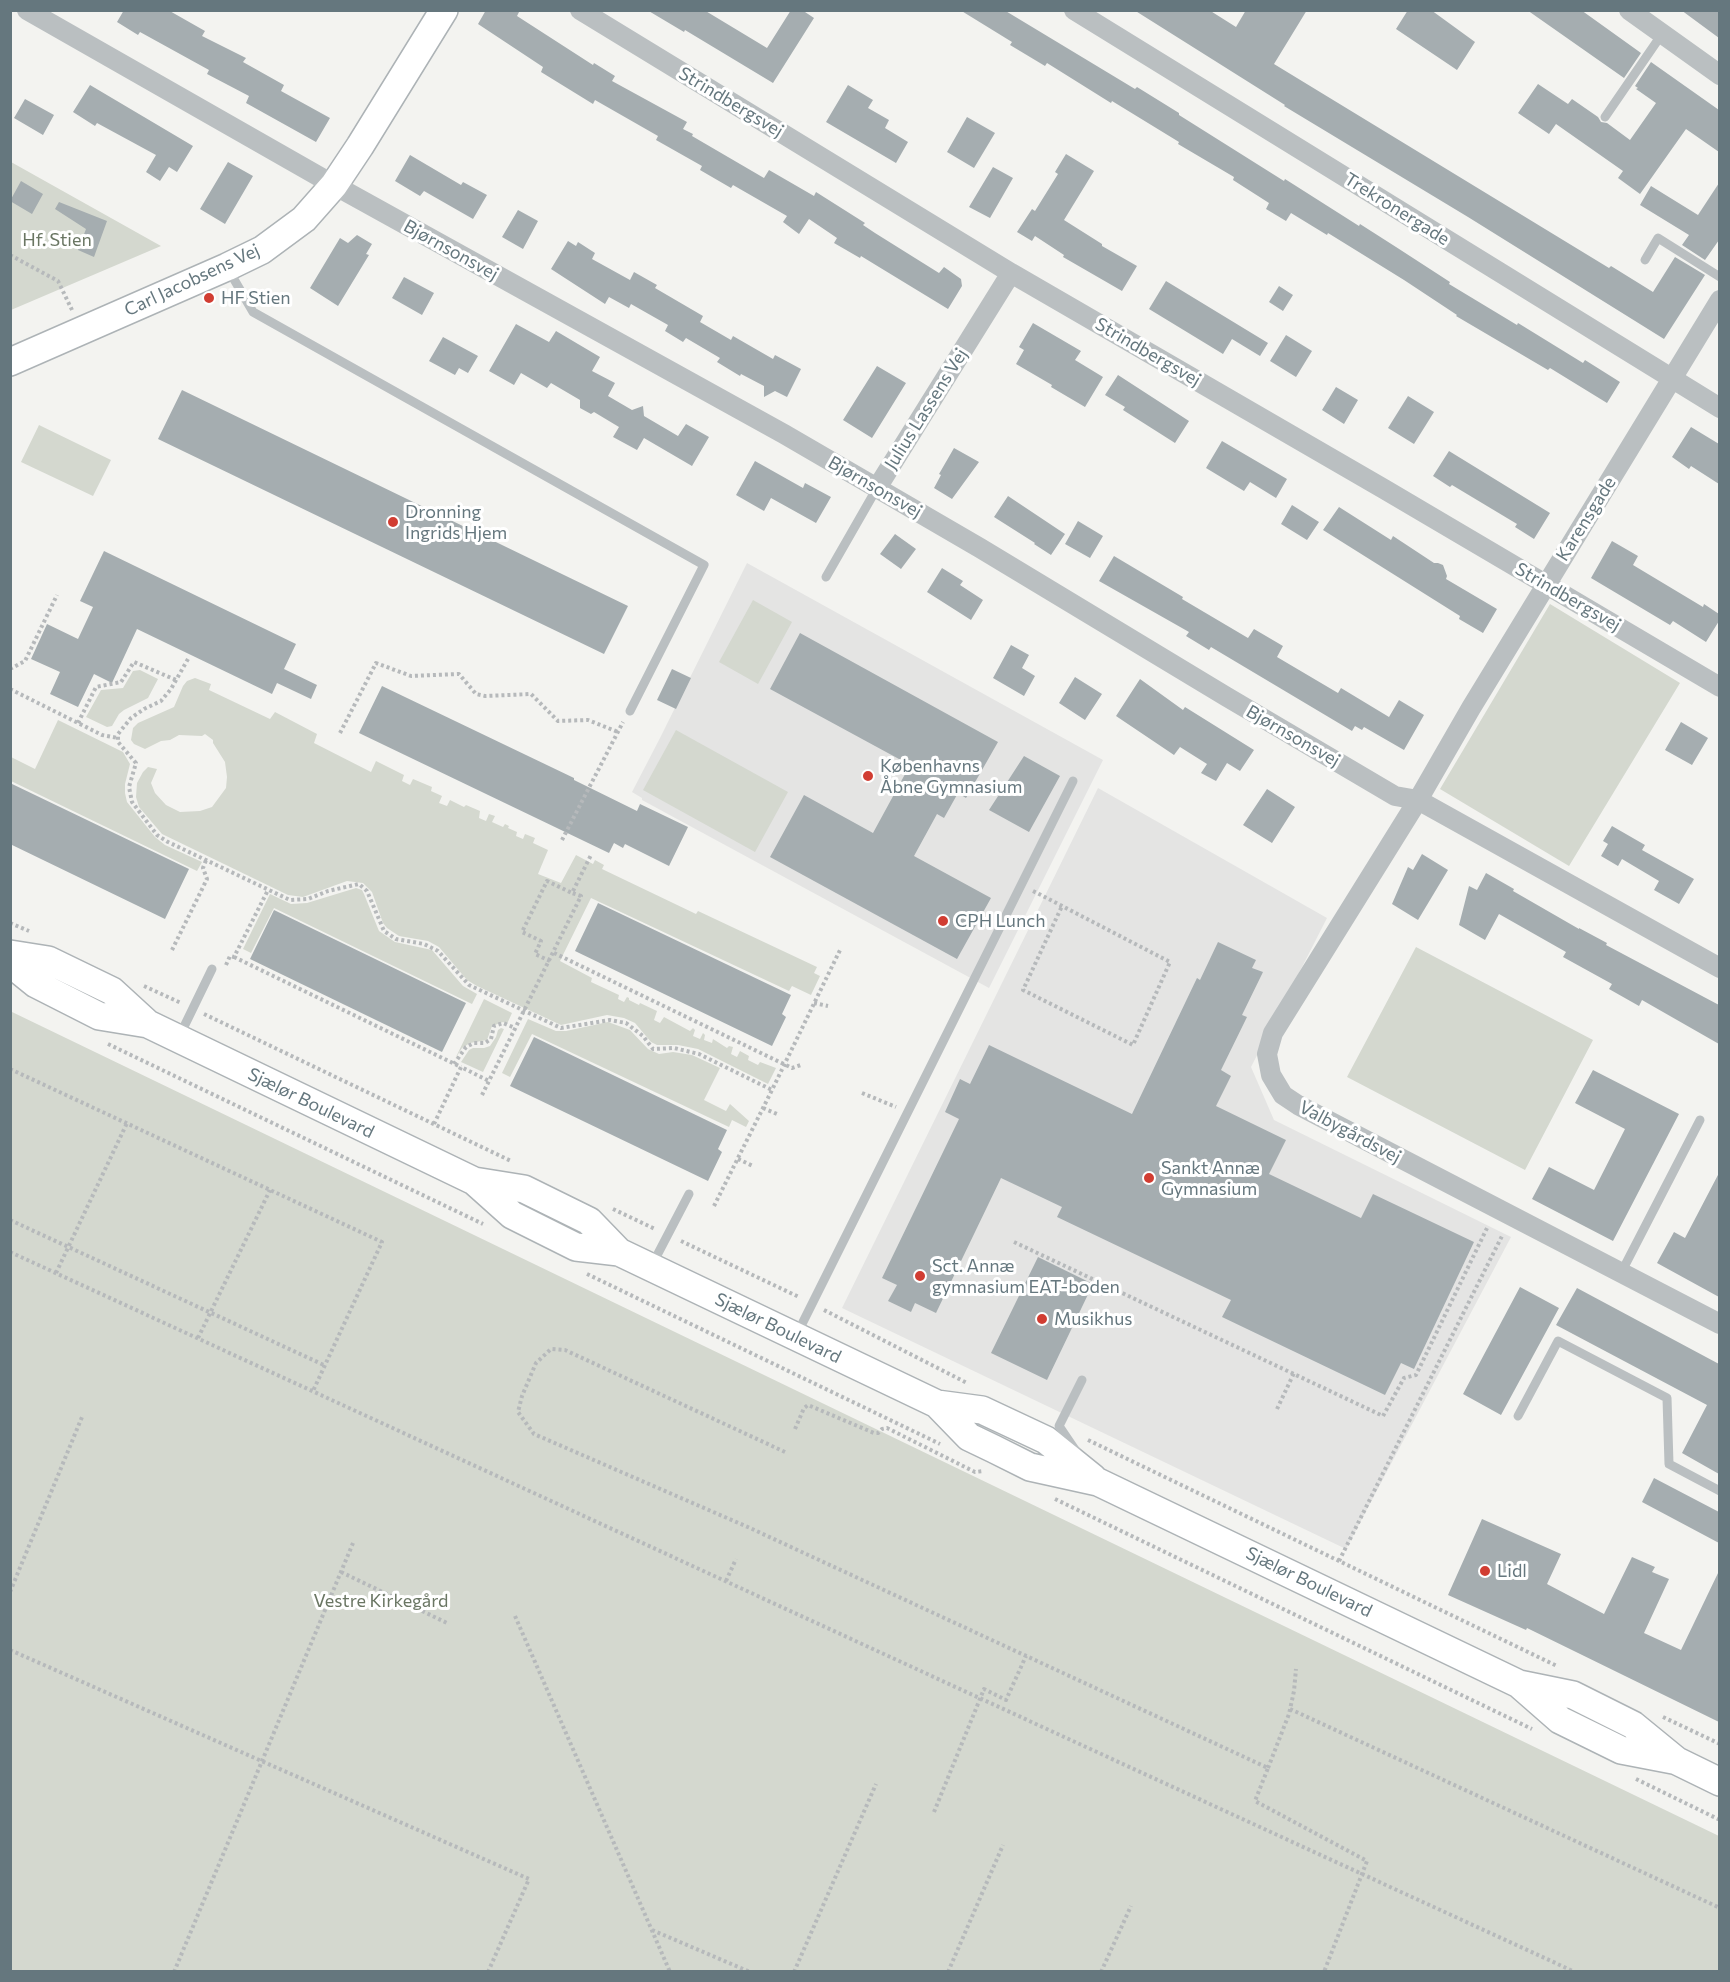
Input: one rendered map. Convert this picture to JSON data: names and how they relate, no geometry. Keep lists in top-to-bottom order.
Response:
{
  "streets": {
    "street": [
      "Strindbergsvej",
      "Trekronergade",
      "Bjørnsonsvej",
      "Carl Jacobsens Vej",
      "Julius Lassens Vej",
      "Karensgade",
      "Sjælør Boulevard",
      "Valbygårdsvej"
    ]
  },
  "crossings": [
    ["Strindbergsvej", "Julius Lassens Vej"],
    ["Strindbergsvej", "Karensgade"],
    ["Trekronergade", "Karensgade"],
    ["Bjørnsonsvej", "Carl Jacobsens Vej"],
    ["Bjørnsonsvej", "Julius Lassens Vej"],
    ["Bjørnsonsvej", "Karensgade"],
    ["Bjørnsonsvej", "Valbygårdsvej"],
    ["Karensgade", "Valbygårdsvej"]
  ],
  "parks": ["Hf. Stien", "Vestre Kirkegård"],
  "places": [
    "HF Stien",
    "Dronning Ingrids Hjem",
    "Københavns Åbne Gymnasium",
    "CPH Lunch",
    "Sankt Annæ Gymnasium",
    "Sct. Annæ gymnasium EAT-boden",
    "Musikhus",
    "Lidl"
  ]
}
